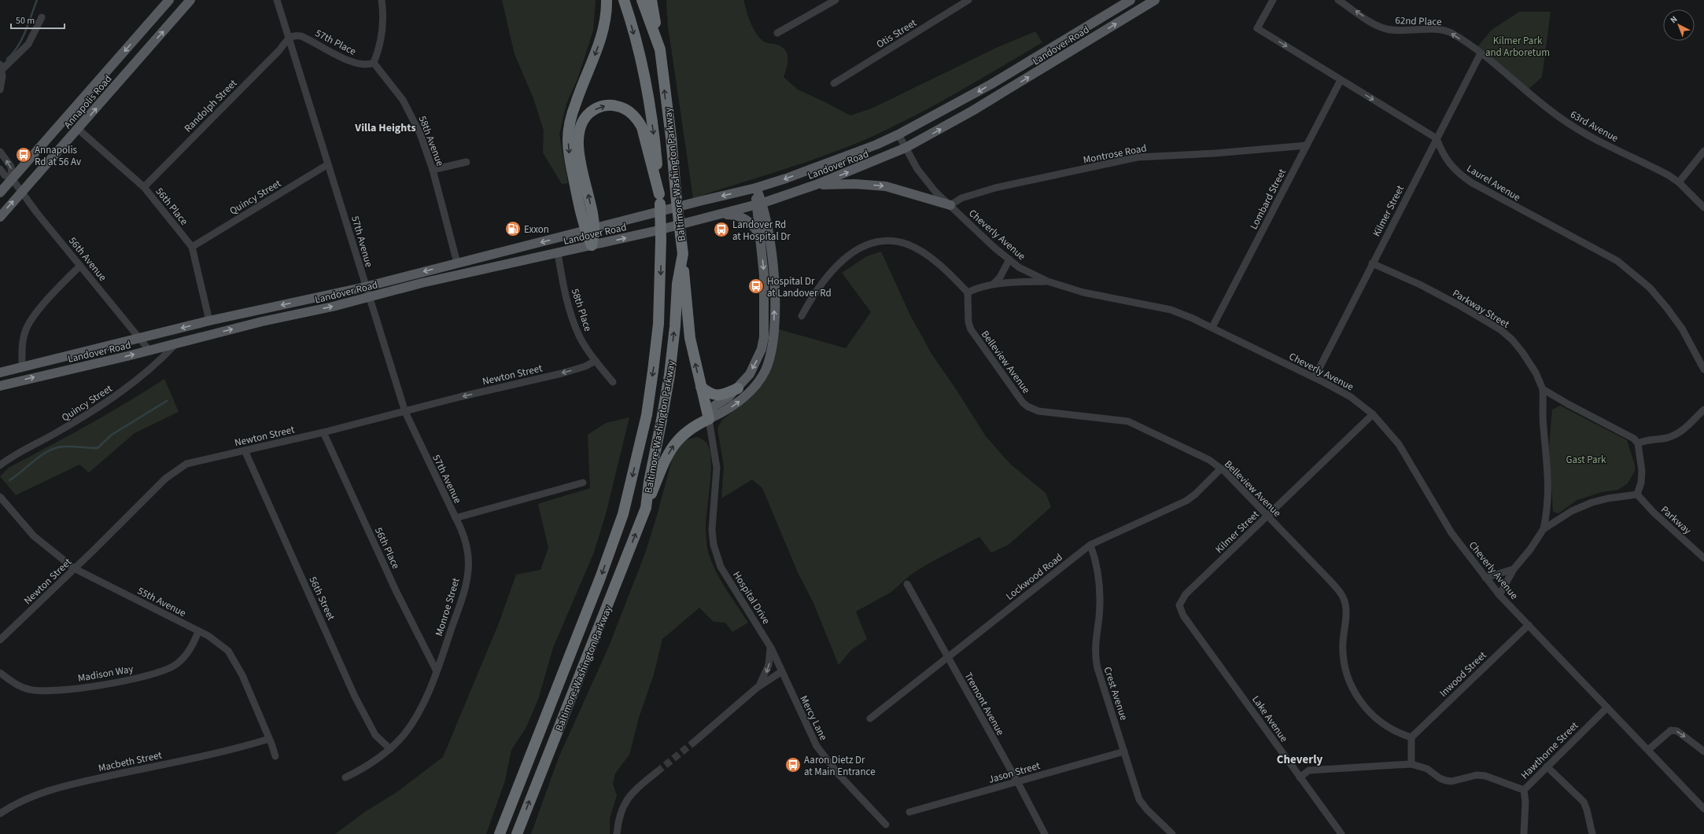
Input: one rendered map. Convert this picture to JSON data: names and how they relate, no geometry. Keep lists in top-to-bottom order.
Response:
{
  "streets": {
    "highway": ["Baltimore-Washington Parkway"],
    "main road": ["Landover Road", "Annapolis Road"],
    "street": [
      "62nd Place",
      "Otis Street",
      "57th Place",
      "Randolph Street",
      "63rd Avenue",
      "58th Avenue",
      "Montrose Road",
      "Laurel Avenue",
      "Quincy Street",
      "Lombard Street",
      "56th Place",
      "Kilmer Street",
      "Cheverly Avenue",
      "57th Avenue",
      "56th Avenue",
      "Parkway Street",
      "58th Place",
      "Belleview Avenue",
      "Newton Street",
      "Parkway",
      "Lockwood Road",
      "Hospital Drive",
      "56th Street",
      "55th Avenue",
      "Monroe Street",
      "Madison Way",
      "Inwood Street",
      "Crest Avenue",
      "Tremont Avenue",
      "Mercy Lane",
      "Lake Avenue",
      "Hawthorne Street",
      "Macbeth Street",
      "Jason Street"
    ]
  },
  "crossings": [
    ["62nd Place", "63rd Avenue"],
    ["62nd Place", "Kilmer Street"],
    ["57th Place", "Randolph Street"],
    ["57th Place", "58th Avenue"],
    ["57th Place", "57th Avenue"],
    ["Landover Road", "58th Avenue"],
    ["Landover Road", "Quincy Street"],
    ["Landover Road", "56th Place"],
    ["Landover Road", "Cheverly Avenue"],
    ["Landover Road", "57th Avenue"],
    ["Landover Road", "56th Avenue"],
    ["Landover Road", "58th Place"],
    ["Annapolis Road", "56th Place"],
    ["Annapolis Road", "56th Avenue"],
    ["Randolph Street", "56th Place"],
    ["Randolph Street", "57th Avenue"],
    ["63rd Avenue", "Kilmer Street"],
    ["Montrose Road", "Lombard Street"],
    ["Montrose Road", "Cheverly Avenue"],
    ["Laurel Avenue", "Kilmer Street"],
    ["Quincy Street", "56th Place"],
    ["Quincy Street", "57th Avenue"],
    ["Lombard Street", "Cheverly Avenue"],
    ["56th Place", "Newton Street"],
    ["56th Place", "Monroe Street"],
    ["Kilmer Street", "Cheverly Avenue"],
    ["Kilmer Street", "Parkway Street"],
    ["Kilmer Street", "Belleview Avenue"],
    ["Kilmer Street", "Lake Avenue"],
    ["Cheverly Avenue", "Inwood Street"],
    ["Cheverly Avenue", "Hawthorne Street"],
    ["57th Avenue", "Newton Street"],
    ["57th Avenue", "Monroe Street"],
    ["58th Place", "Newton Street"],
    ["Belleview Avenue", "Lockwood Road"],
    ["Belleview Avenue", "Inwood Street"],
    ["Newton Street", "56th Street"],
    ["Newton Street", "55th Avenue"],
    ["Lockwood Road", "Crest Avenue"],
    ["Lockwood Road", "Tremont Avenue"],
    ["Hospital Drive", "Mercy Lane"],
    ["56th Street", "Monroe Street"],
    ["55th Avenue", "Madison Way"],
    ["55th Avenue", "Macbeth Street"],
    ["Crest Avenue", "Jason Street"],
    ["Tremont Avenue", "Jason Street"]
  ],
  "one_way": ["62nd Place"],
  "districts": ["Villa Heights", "Cheverly"],
  "parks": ["Kilmer Park and Arboretum", "Gast Park"],
  "places": {
    "bus stop": [
      "Annapolis Rd at 56 Av",
      "Landover Rd at Hospital Dr",
      "Hospital Dr at Landover Rd",
      "Aaron Dietz Dr at Main Entrance"
    ],
    "fuel station": ["Exxon"]
  },
  "scale_bar": "50 m",
  "north": "top left"
}
